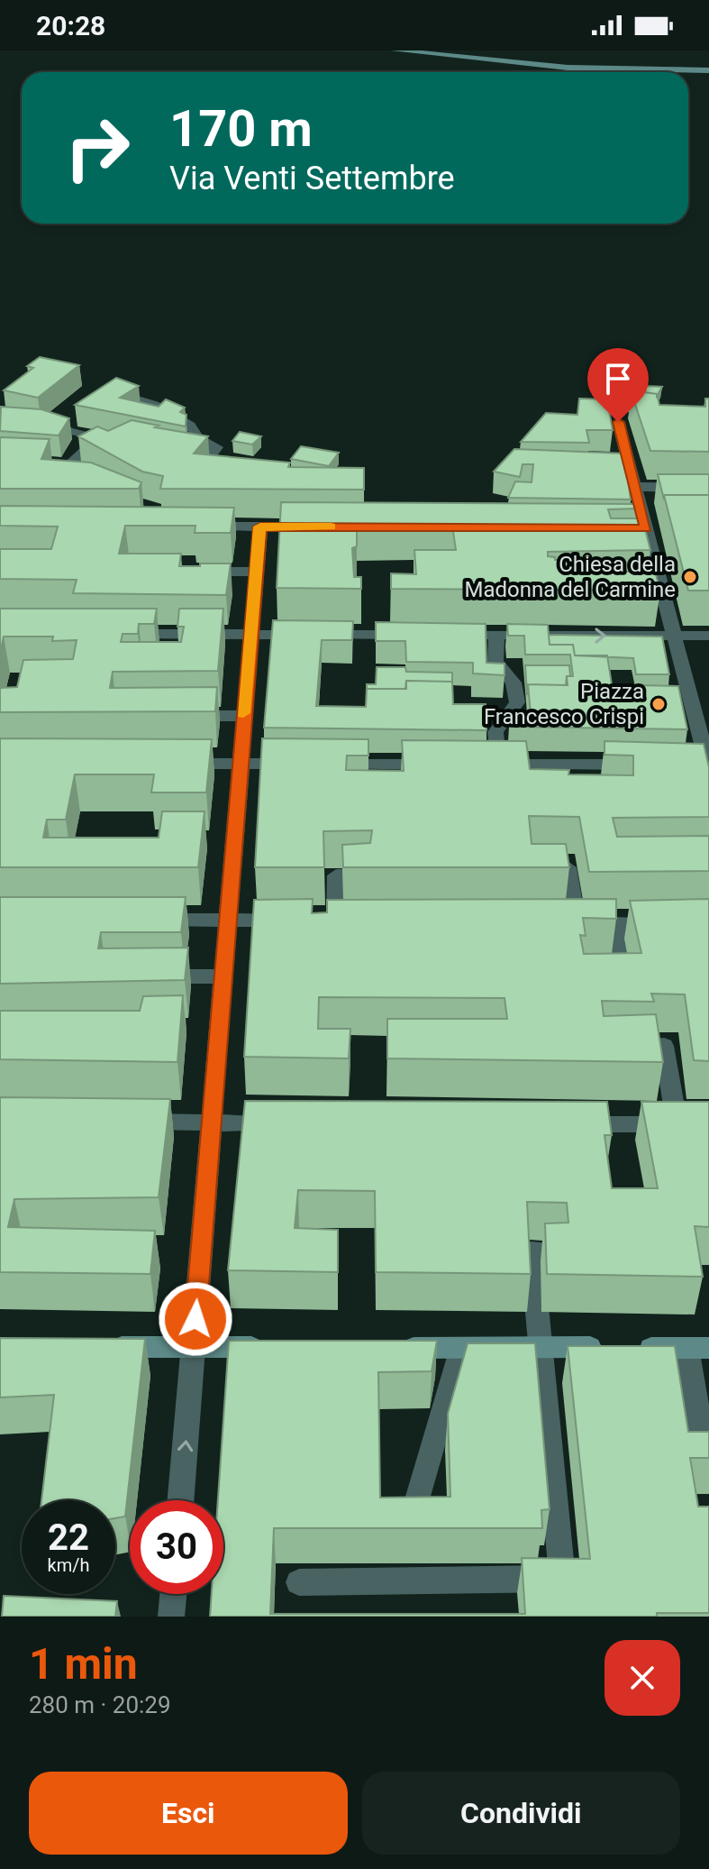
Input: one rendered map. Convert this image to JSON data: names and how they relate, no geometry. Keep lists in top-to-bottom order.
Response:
{
  "places": ["Chiesa della Madonna del Carmine", "Piazza Francesco Crispi"],
  "page": {
    "status": "20:28",
    "turn": ["170 m", "Via Venti Settembre"],
    "speed": "22 km/h",
    "limit": "30",
    "heading": ["1 min", "280 m · 20:29"],
    "buttons": ["Esci", "Condividi"]
  }
}
